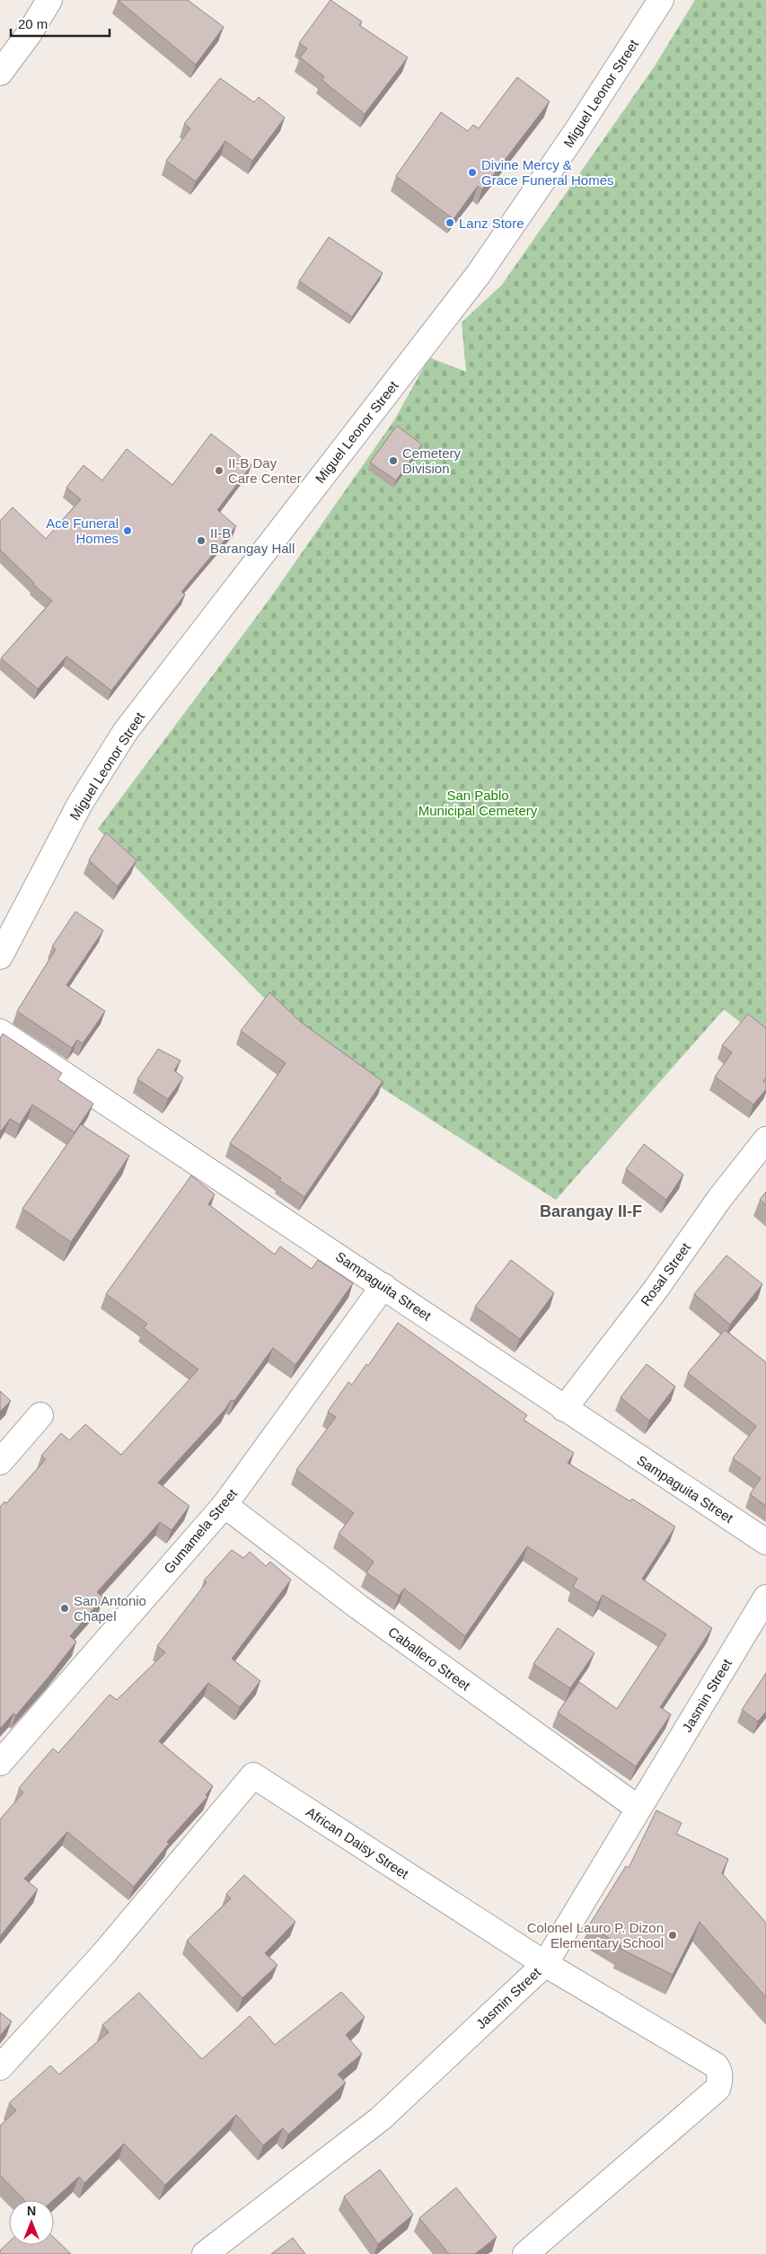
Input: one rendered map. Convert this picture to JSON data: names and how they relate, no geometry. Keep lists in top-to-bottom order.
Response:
{
  "streets": {
    "street": [
      "Miguel Leonor Street",
      "Rosal Street",
      "Sampaguita Street",
      "Gumamela Street",
      "Caballero Street",
      "Jasmin Street",
      "African Daisy Street"
    ]
  },
  "crossings": [
    ["Rosal Street", "Sampaguita Street"],
    ["Sampaguita Street", "Gumamela Street"],
    ["Gumamela Street", "Caballero Street"],
    ["Caballero Street", "Jasmin Street"],
    ["Jasmin Street", "African Daisy Street"]
  ],
  "districts": ["Barangay II-F"],
  "parks": ["San Pablo Municipal Cemetery"],
  "places": [
    "Divine Mercy & Grace Funeral Homes",
    "Lanz Store",
    "Cemetery Division",
    "II-B Day Care Center",
    "Ace Funeral Homes",
    "II-B Barangay Hall",
    "San Antonio Chapel",
    "Colonel Lauro P. Dizon Elementary School"
  ],
  "scale_bar": "20 m",
  "north": "top"
}
